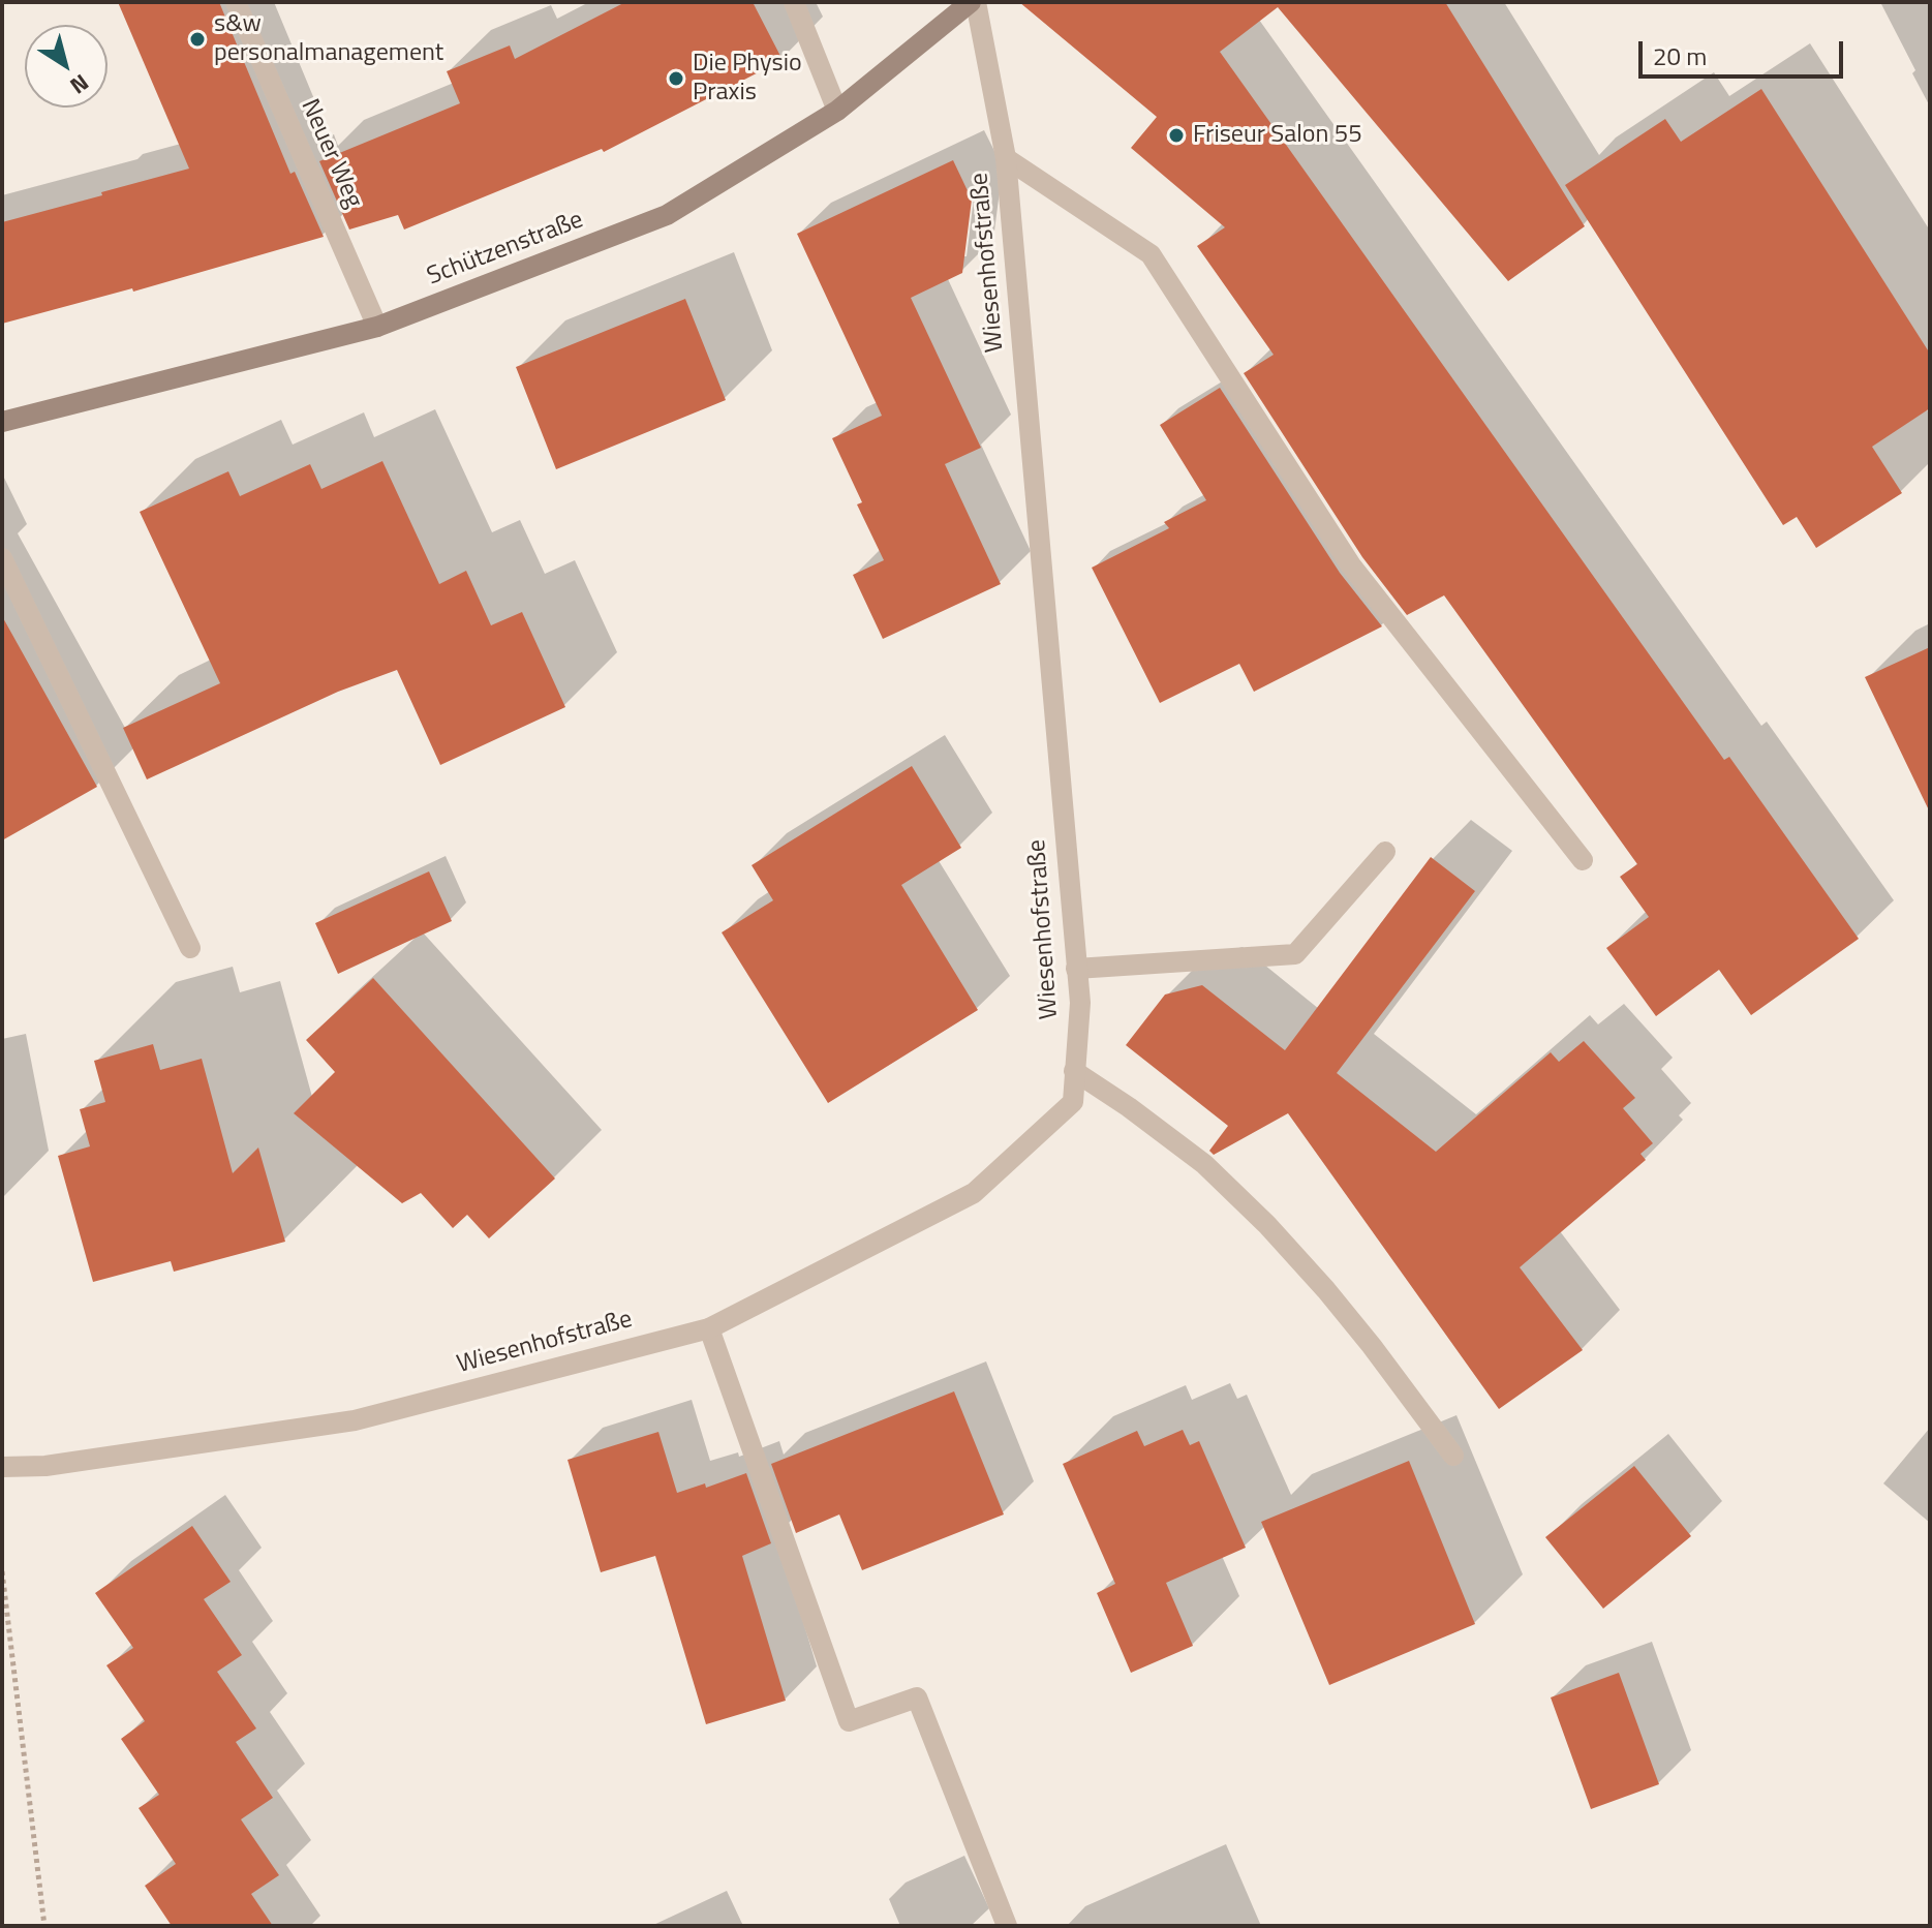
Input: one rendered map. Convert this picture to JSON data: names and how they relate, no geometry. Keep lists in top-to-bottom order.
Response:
{
  "streets": {
    "main road": ["Schützenstraße"],
    "street": ["Neuer Weg", "Wiesenhofstraße"]
  },
  "crossings": [
    ["Neuer Weg", "Schützenstraße"],
    ["Schützenstraße", "Wiesenhofstraße"]
  ],
  "places": ["s&w personalmanagement", "Die Physio Praxis", "Friseur Salon 55"],
  "scale_bar": "20 m",
  "north": "bottom right"
}
